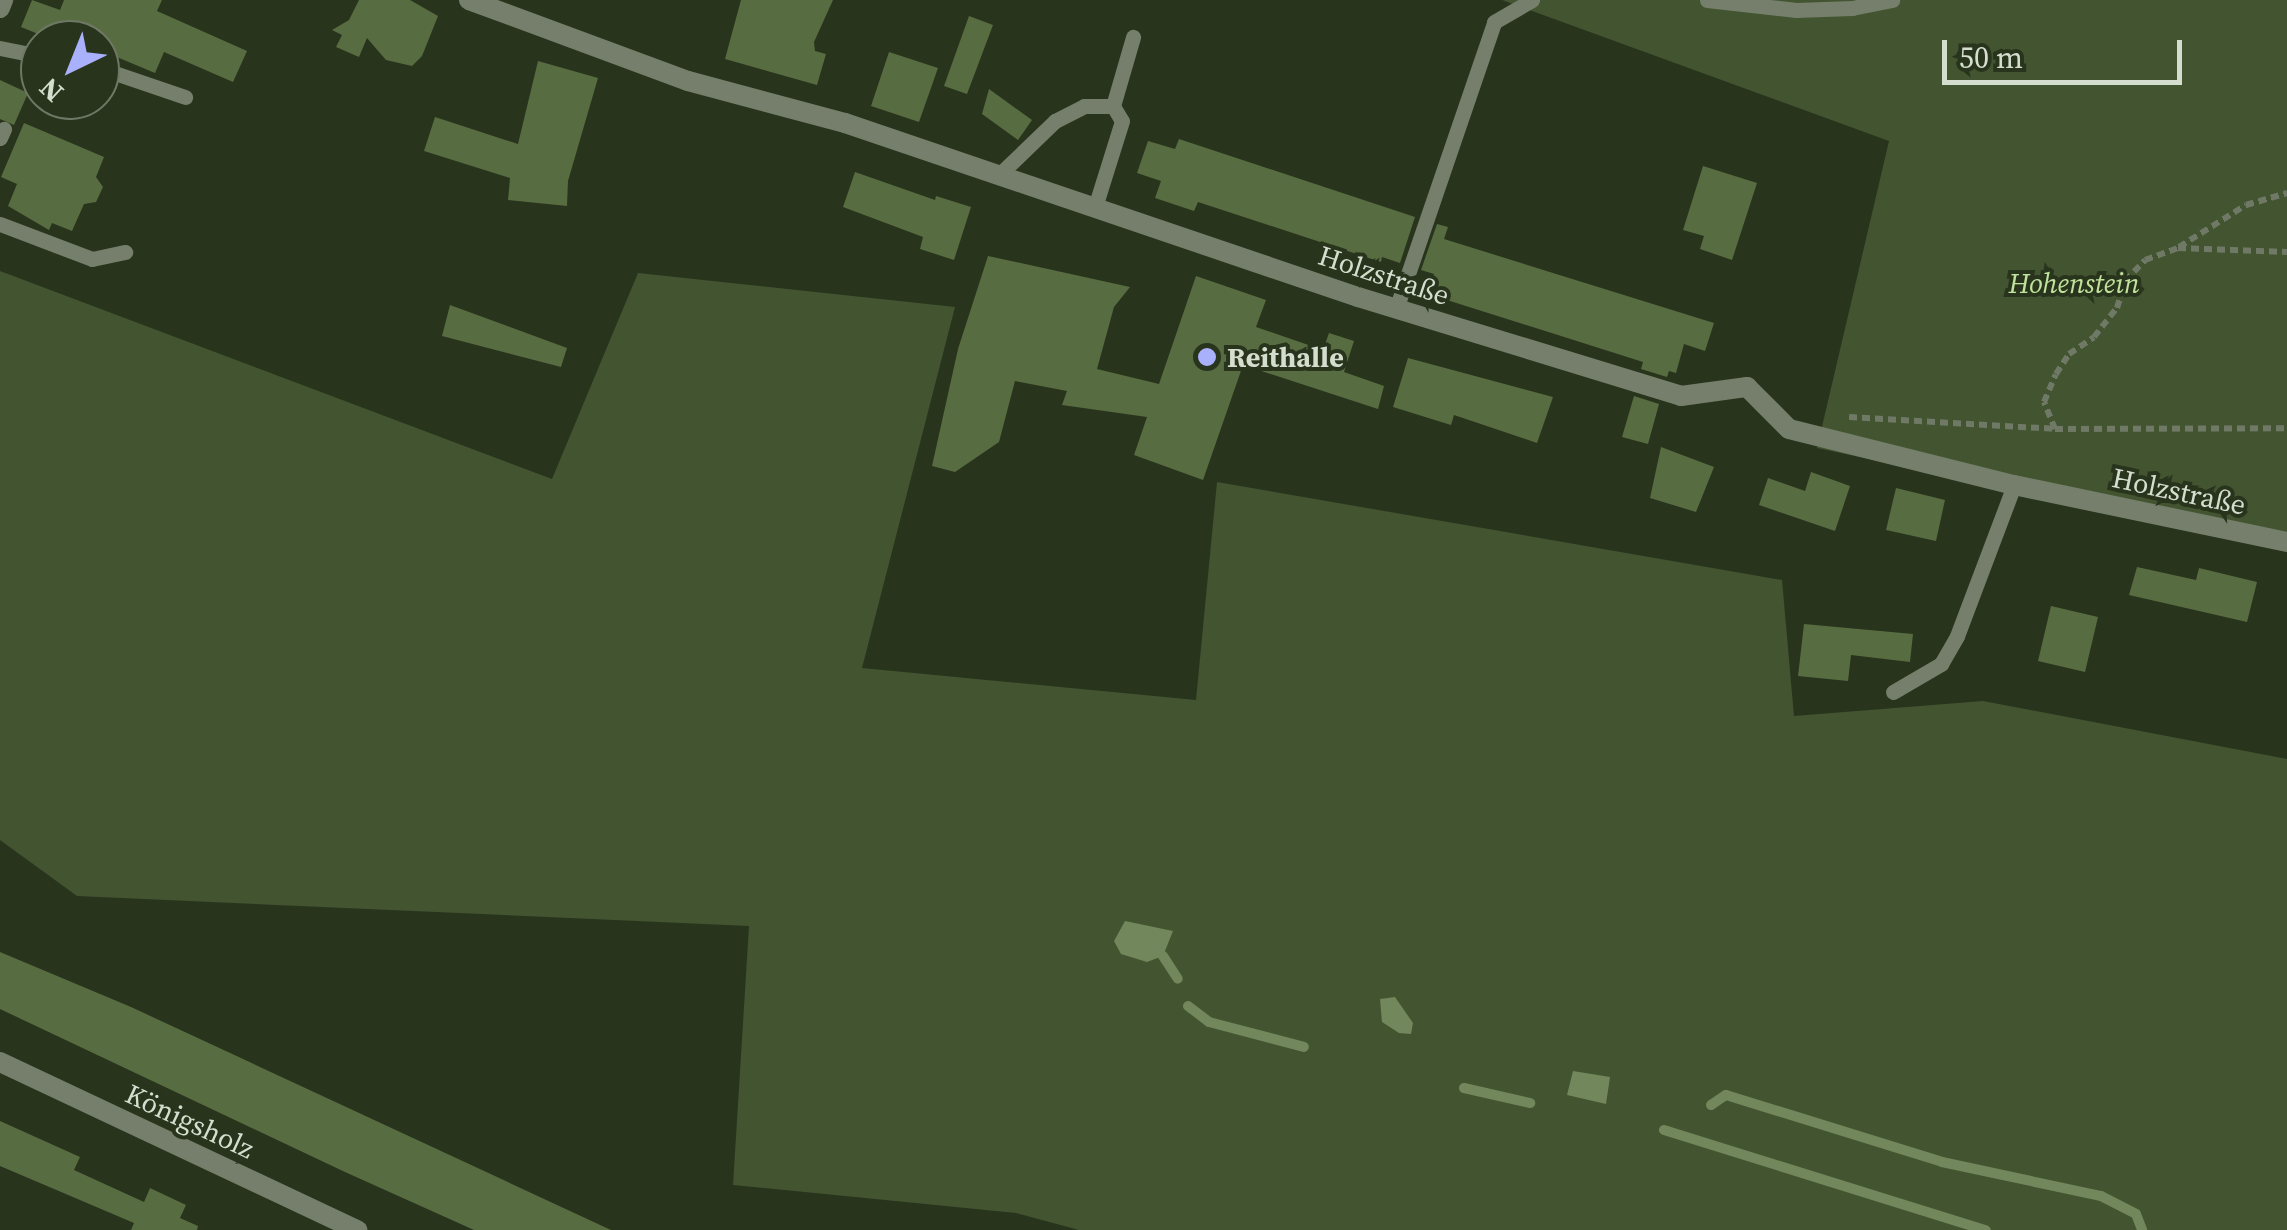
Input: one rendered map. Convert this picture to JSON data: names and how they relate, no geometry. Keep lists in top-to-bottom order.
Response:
{
  "streets": {
    "street": ["Holzstraße", "Königsholz"]
  },
  "parks": ["Hohenstein"],
  "places": ["Reithalle"],
  "scale_bar": "50 m",
  "north": "bottom left"
}
